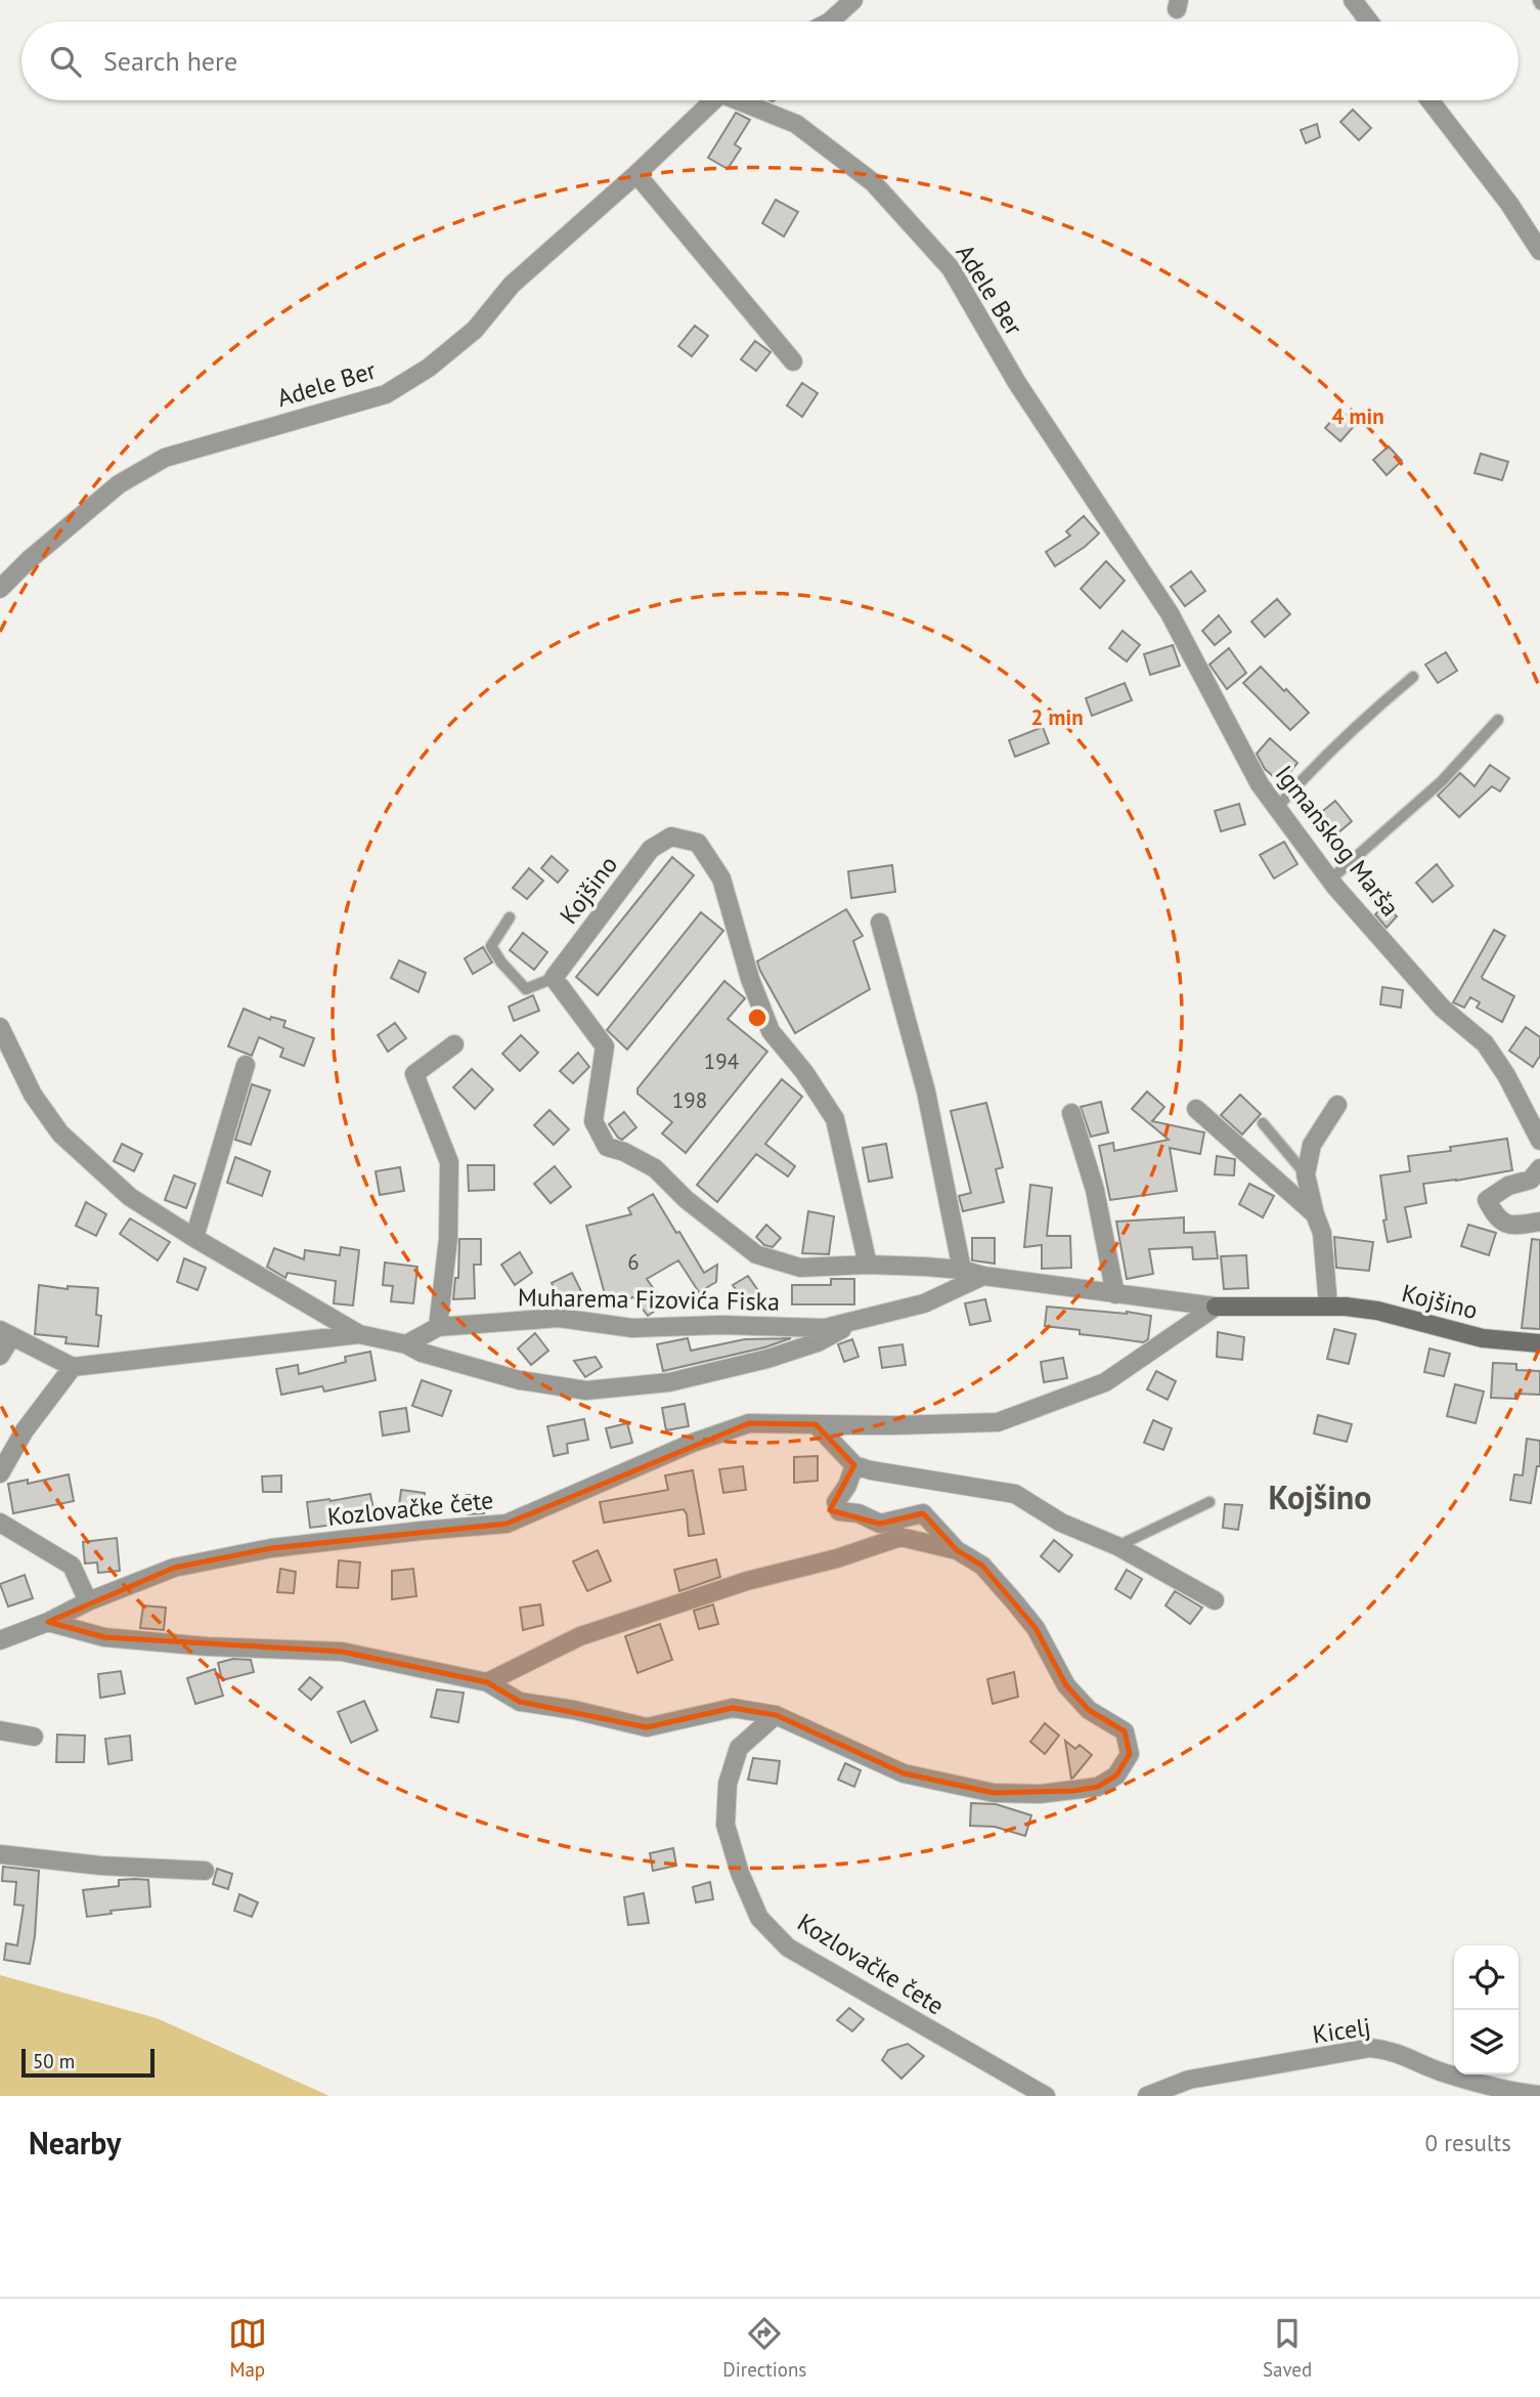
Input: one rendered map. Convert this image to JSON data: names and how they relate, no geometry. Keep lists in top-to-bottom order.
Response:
{
  "streets": {
    "street": [
      "Adele Ber",
      "Igmanskog Marša",
      "Kojšino",
      "Muharema Fizovića Fiska",
      "Kozlovačke čete",
      "Kicelj"
    ]
  },
  "crossings": [
    ["Adele Ber", "Igmanskog Marša"],
    ["Kojšino", "Muharema Fizovića Fiska"],
    ["Kojšino", "Kozlovačke čete"]
  ],
  "districts": ["Kojšino"],
  "house_numbers": ["194", "198", "6"],
  "scale_bar": "50 m",
  "page": {
    "search": "Search here",
    "scale": "50 m",
    "heading": ["Nearby", "0 results"],
    "nav": ["Map", "Directions", "Saved"]
  },
  "rings": ["4 min", "2 min"]
}
